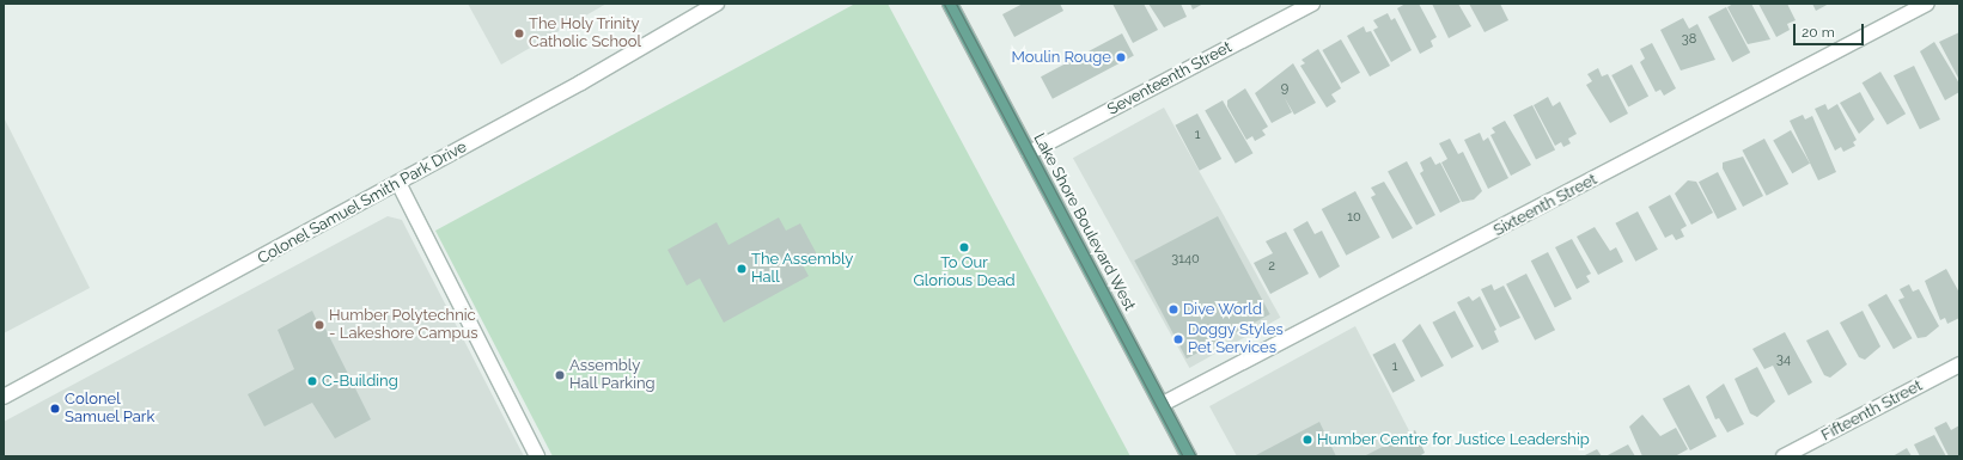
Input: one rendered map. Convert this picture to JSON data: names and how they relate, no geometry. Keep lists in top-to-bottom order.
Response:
{
  "streets": {
    "main road": ["Lake Shore Boulevard West"],
    "street": [
      "Seventeenth Street",
      "Colonel Samuel Smith Park Drive",
      "Sixteenth Street",
      "Fifteenth Street"
    ]
  },
  "crossings": [
    ["Seventeenth Street", "Lake Shore Boulevard West"],
    ["Sixteenth Street", "Lake Shore Boulevard West"]
  ],
  "places": [
    "The Holy Trinity Catholic School",
    "Moulin Rouge",
    "To Our Glorious Dead",
    "The Assembly Hall",
    "Dive World",
    "Humber Polytechnic - Lakeshore Campus",
    "Doggy Styles Pet Services",
    "Assembly Hall Parking",
    "C-Building",
    "Colonel Samuel Park",
    "Humber Centre for Justice Leadership"
  ],
  "house_numbers": [
    "38",
    "9",
    "1",
    "10",
    "3140",
    "2",
    "34",
    "1"
  ],
  "scale_bar": "20 m"
}
